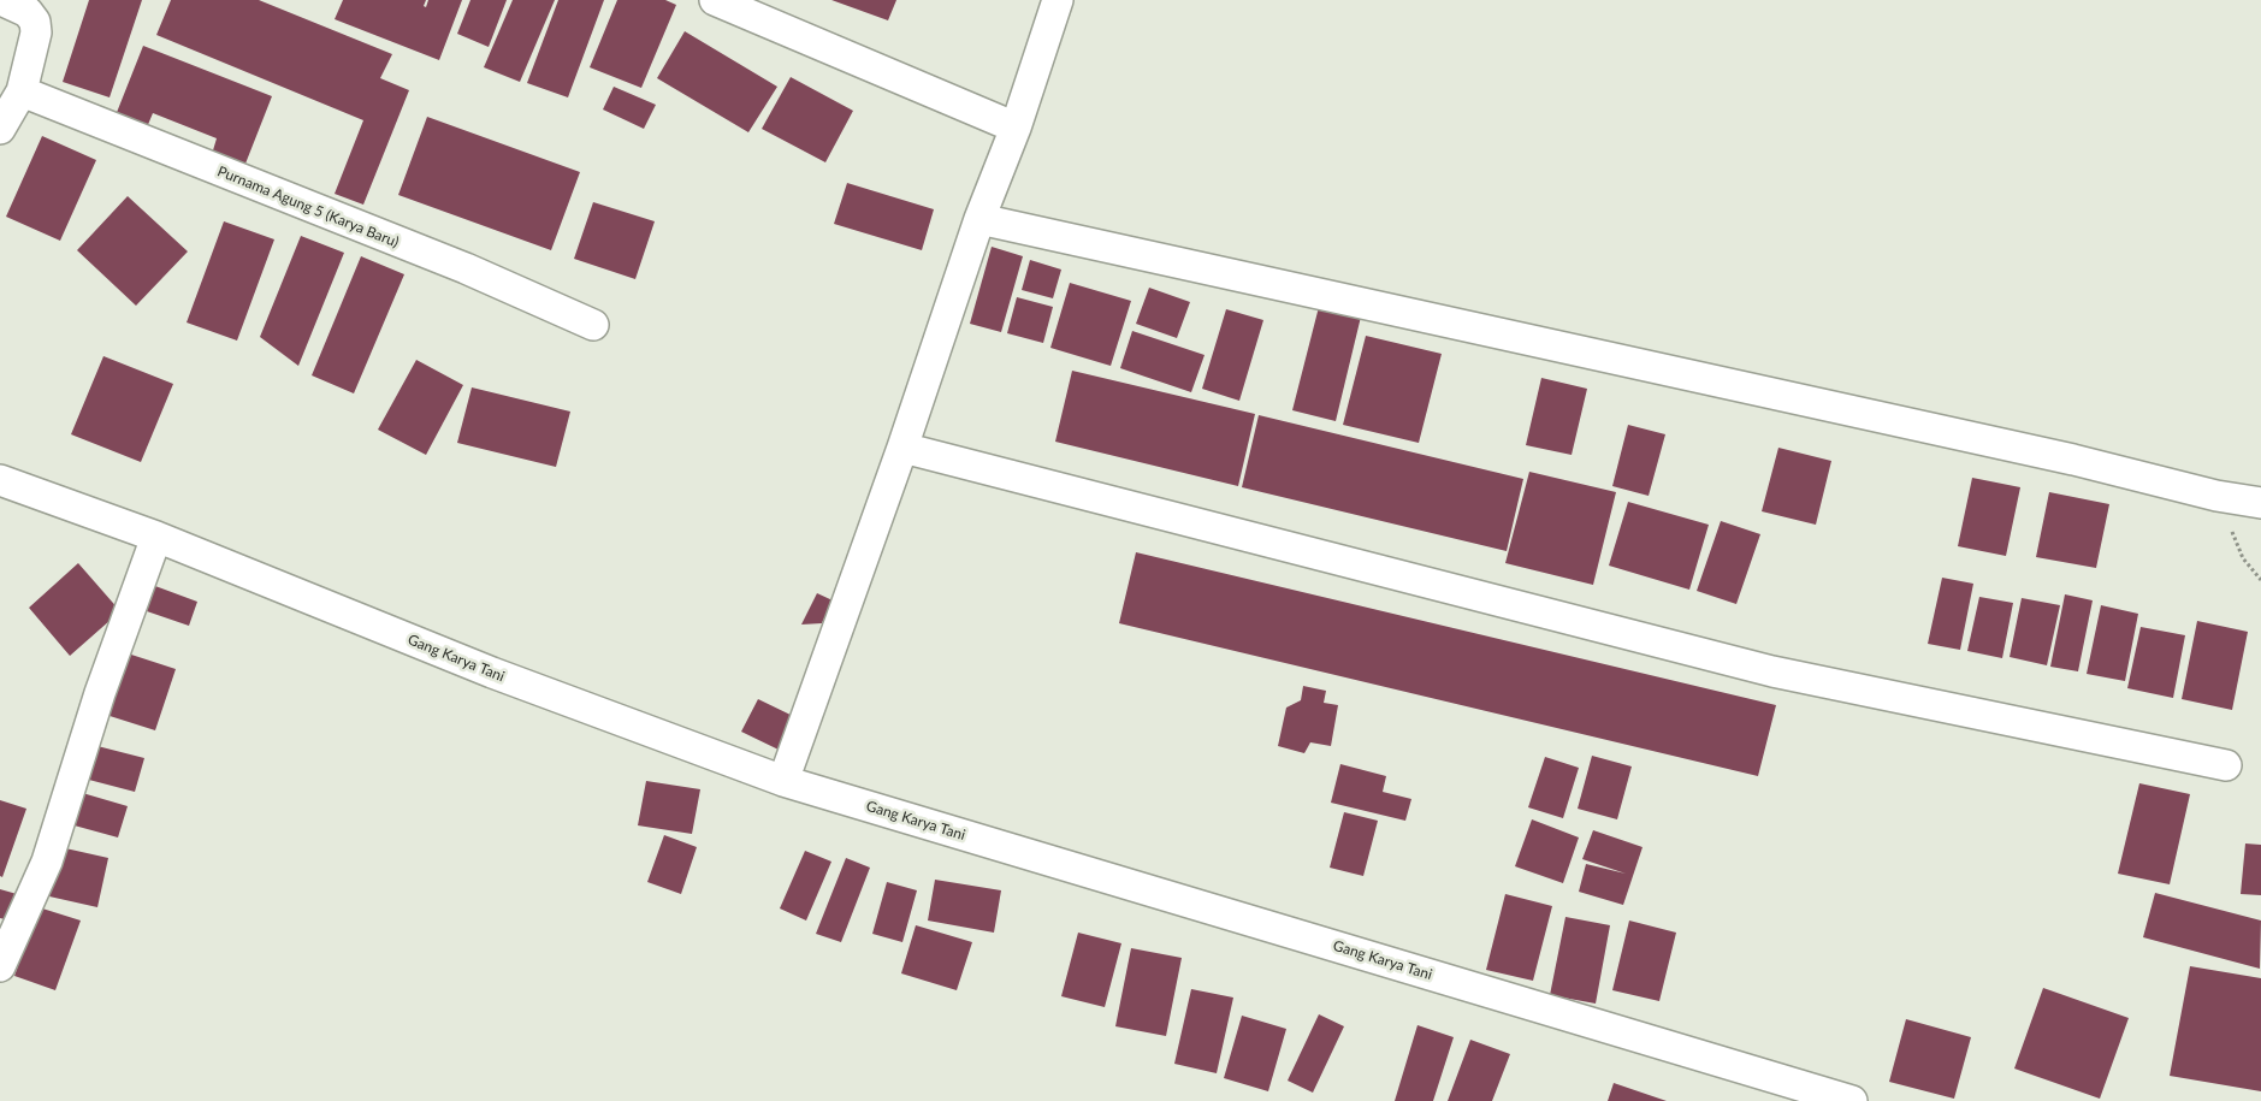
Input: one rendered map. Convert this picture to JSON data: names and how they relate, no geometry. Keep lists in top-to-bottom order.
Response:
{
  "streets": {
    "street": ["Purnama Agung 5 (Karya Baru)", "Gang Karya Tani"]
  }
}
